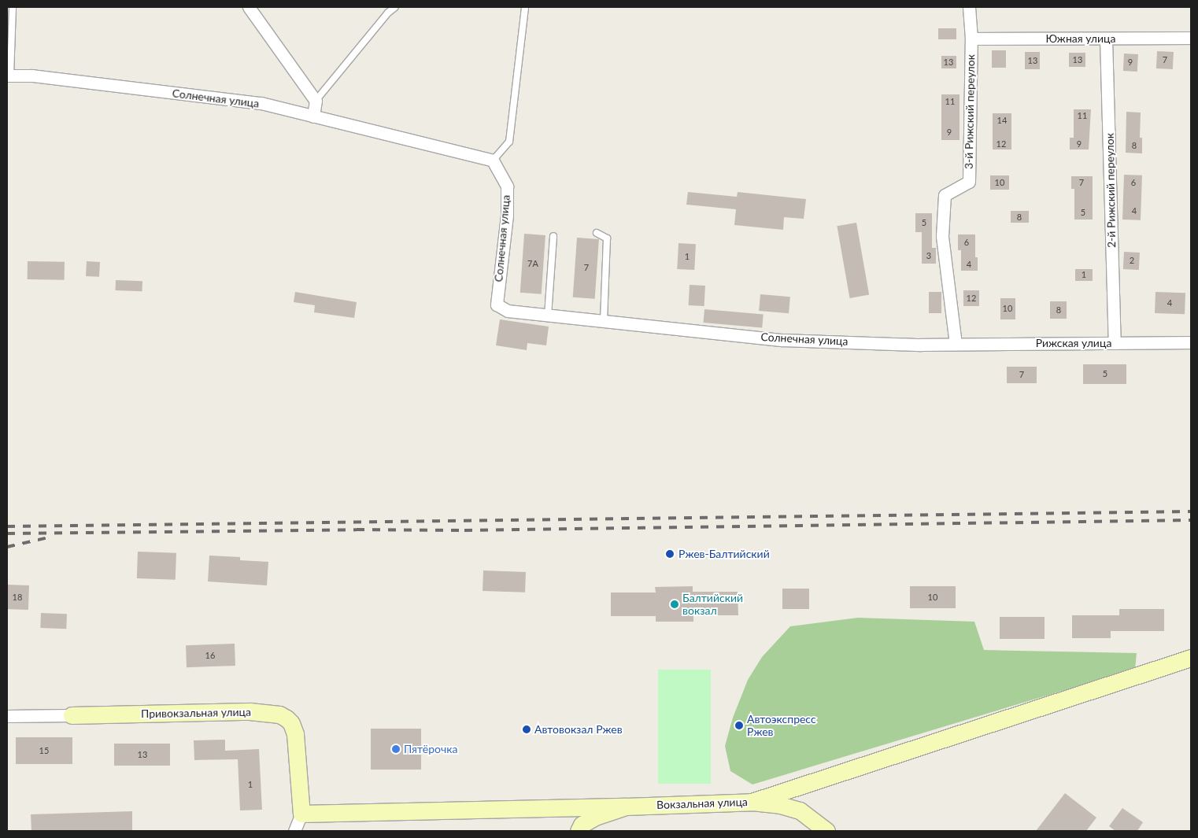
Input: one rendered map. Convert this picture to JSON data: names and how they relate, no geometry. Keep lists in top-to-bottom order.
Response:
{
  "streets": {
    "street": [
      "Южная улица",
      "Солнечная улица",
      "3-й Рижский переулок",
      "2-й Рижский переулок",
      "Рижская улица",
      "Привокзальная улица",
      "Вокзальная улица"
    ]
  },
  "crossings": [
    ["Южная улица", "3-й Рижский переулок"],
    ["Южная улица", "2-й Рижский переулок"],
    ["Солнечная улица", "3-й Рижский переулок"],
    ["Солнечная улица", "Рижская улица"],
    ["3-й Рижский переулок", "Рижская улица"],
    ["2-й Рижский переулок", "Рижская улица"]
  ],
  "places": [
    "Ржев-Балтийский",
    "Балтийский вокзал",
    "Автоэкспресс Ржев",
    "Автовокзал Ржев",
    "Пятёрочка"
  ],
  "house_numbers": [
    "13",
    "7",
    "13",
    "13",
    "9",
    "11",
    "11",
    "14",
    "9",
    "12",
    "9",
    "8",
    "10",
    "7",
    "6",
    "4",
    "5",
    "8",
    "5",
    "6",
    "3",
    "1",
    "2",
    "7А",
    "4",
    "7",
    "1",
    "12",
    "4",
    "10",
    "8",
    "5",
    "7",
    "18",
    "10",
    "16",
    "15",
    "13",
    "1"
  ]
}
